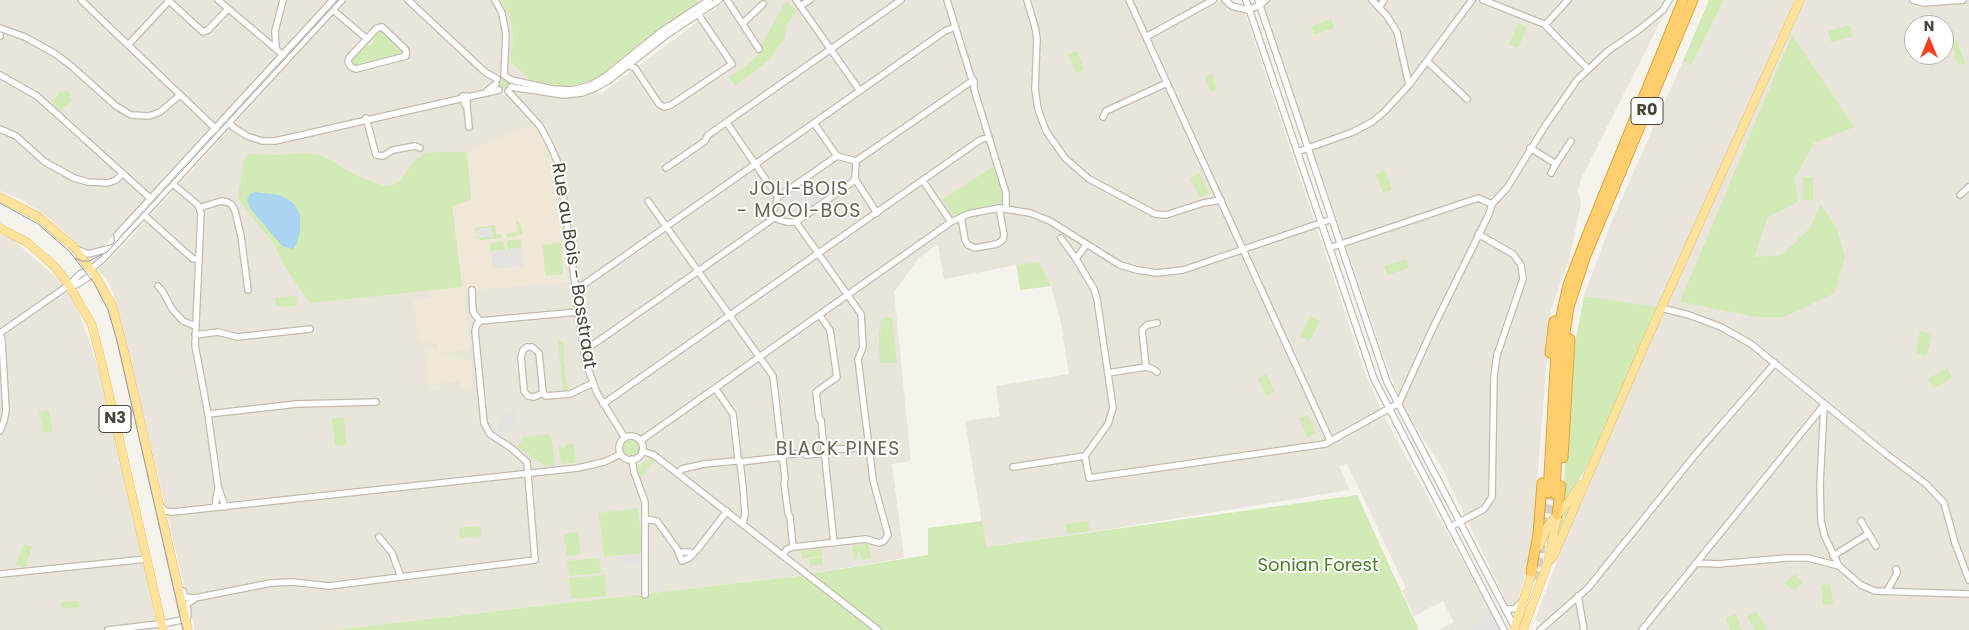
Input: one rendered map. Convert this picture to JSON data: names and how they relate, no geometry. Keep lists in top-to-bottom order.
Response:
{
  "streets": {
    "highway": ["R0"],
    "main road": ["N3"],
    "street": ["Rue au Bois - Bosstraat"]
  },
  "districts": ["JOLI-BOIS - MOOI-BOS", "BLACK PINES"],
  "parks": ["Sonian Forest"],
  "north": "top"
}
